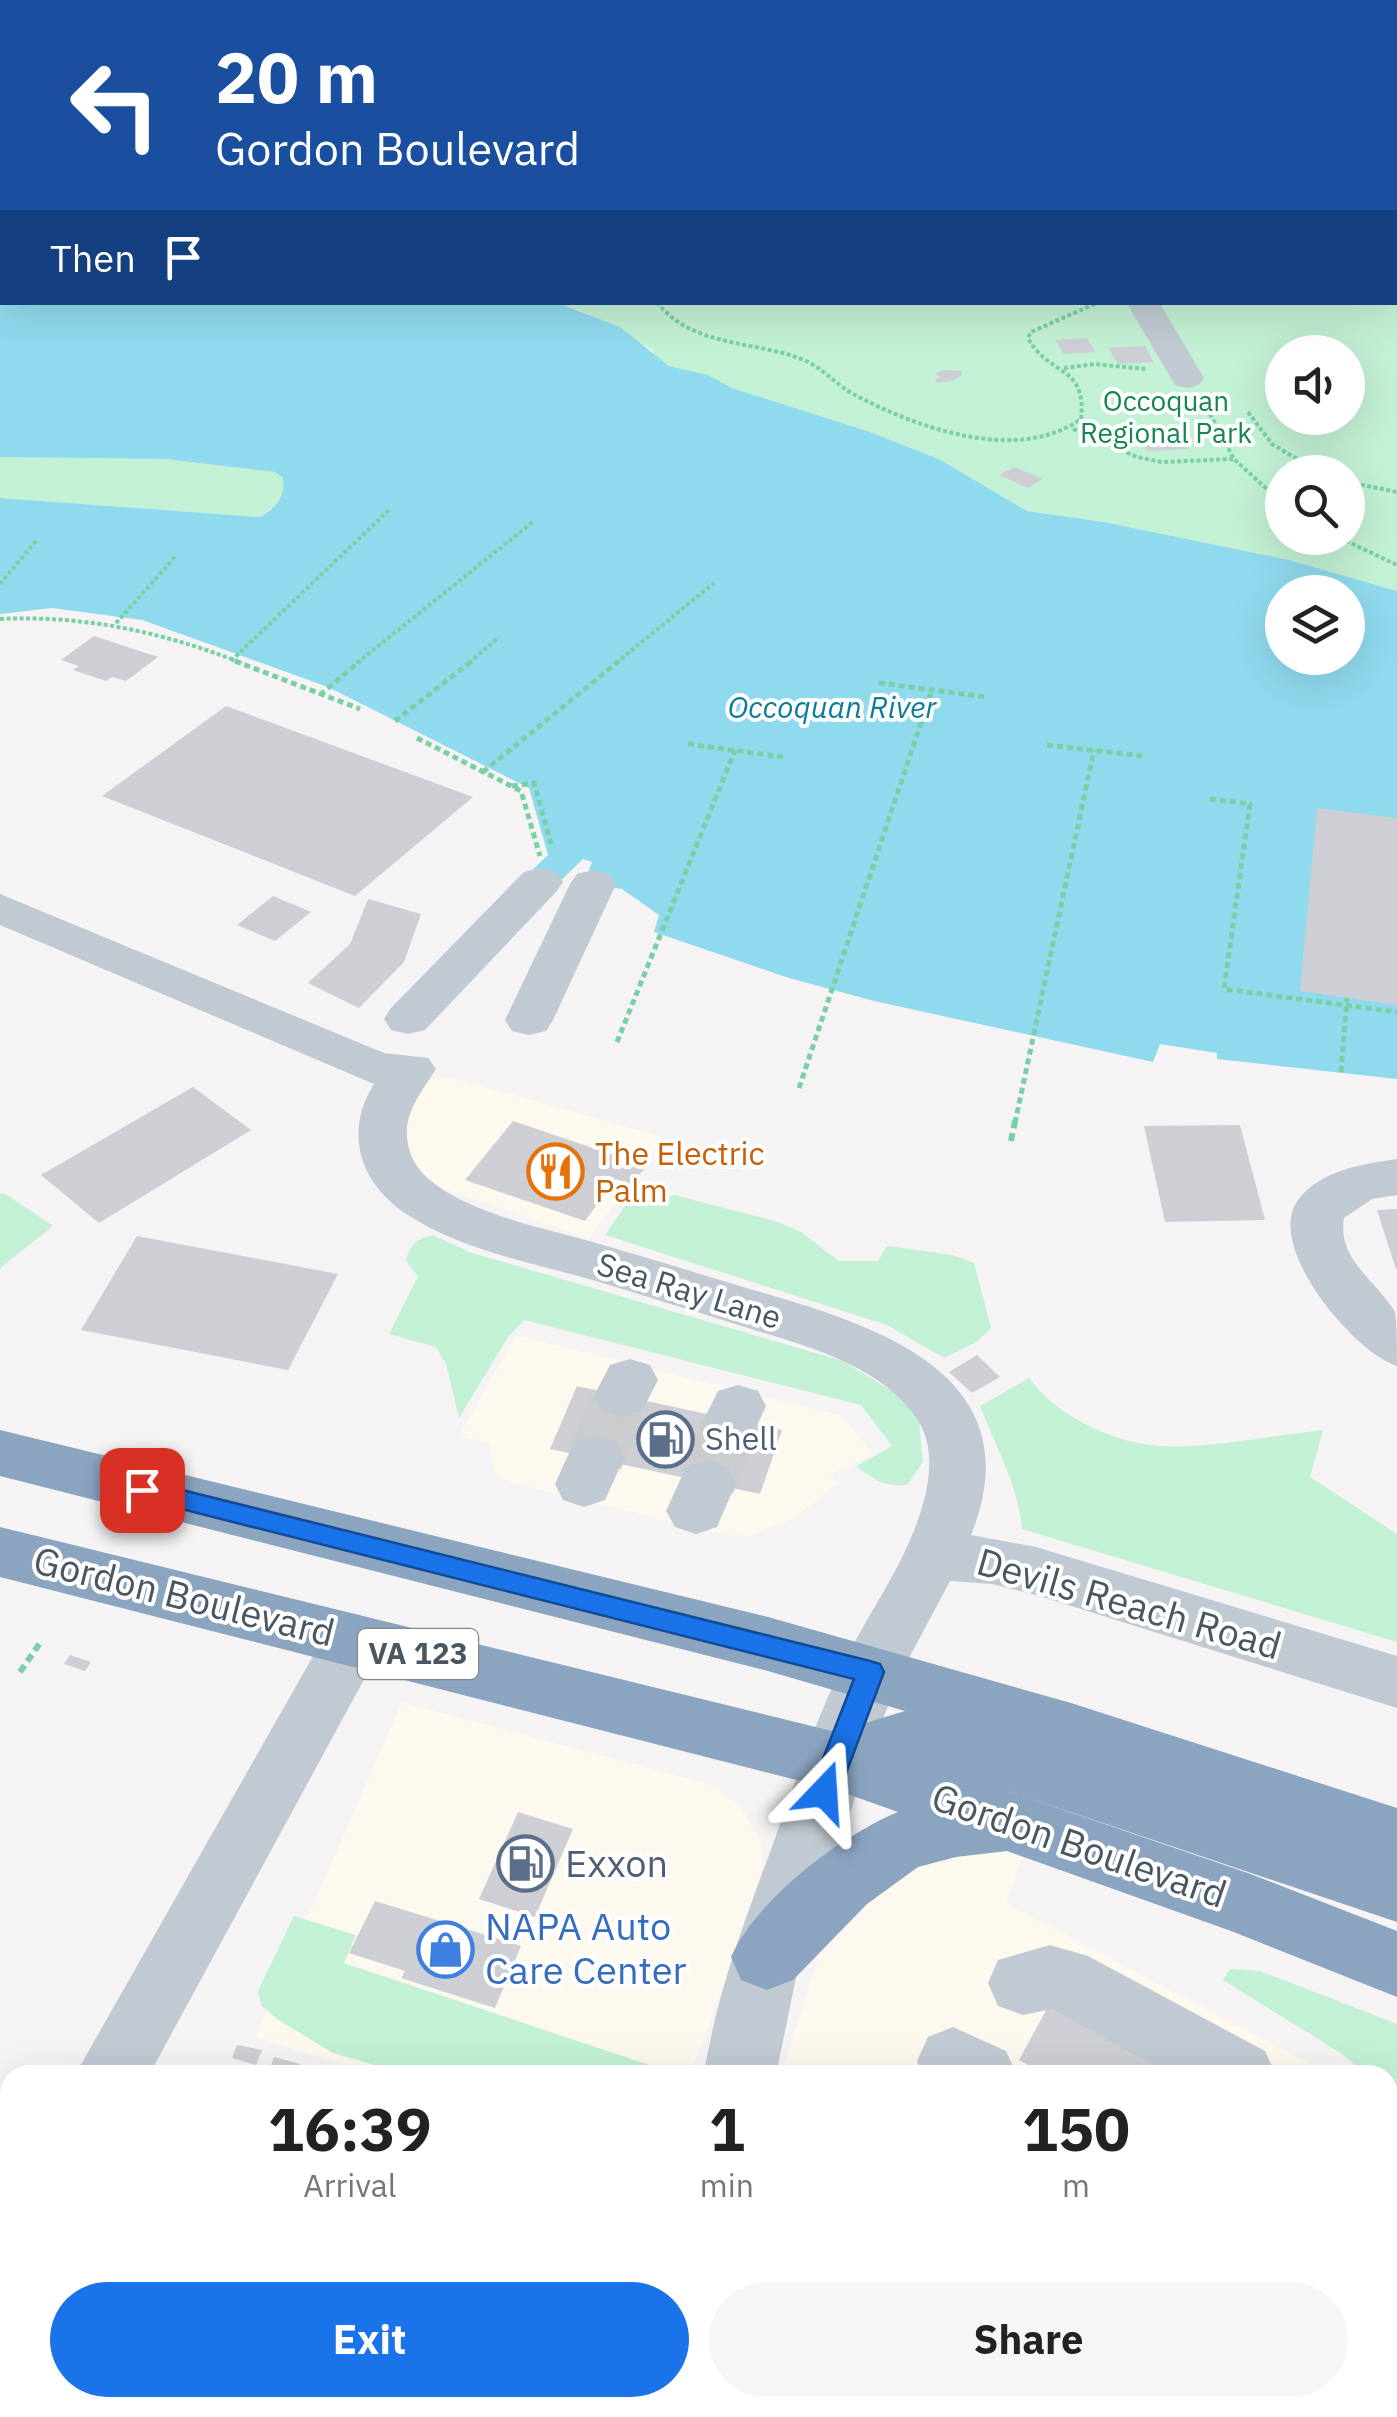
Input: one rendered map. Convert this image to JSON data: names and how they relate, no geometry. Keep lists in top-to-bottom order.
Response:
{
  "streets": {
    "highway": ["Gordon Boulevard", "VA 123"],
    "street": ["Sea Ray Lane", "Devils Reach Road"]
  },
  "crossings": [
    ["Sea Ray Lane", "Devils Reach Road"],
    ["Gordon Boulevard", "Devils Reach Road"]
  ],
  "water": ["Occoquan River"],
  "parks": ["Occoquan Regional Park"],
  "places": {
    "restaurant": ["The Electric Palm"],
    "fuel station": ["Shell", "Exxon"],
    "shop": ["NAPA Auto Care Center"]
  },
  "page": {
    "turn": ["20 m", "Gordon Boulevard"],
    "then": "Then",
    "eta": [
      "16:39",
      "Arrival",
      "1",
      "min",
      "150",
      "m"
    ],
    "buttons": ["Exit", "Share"]
  }
}
